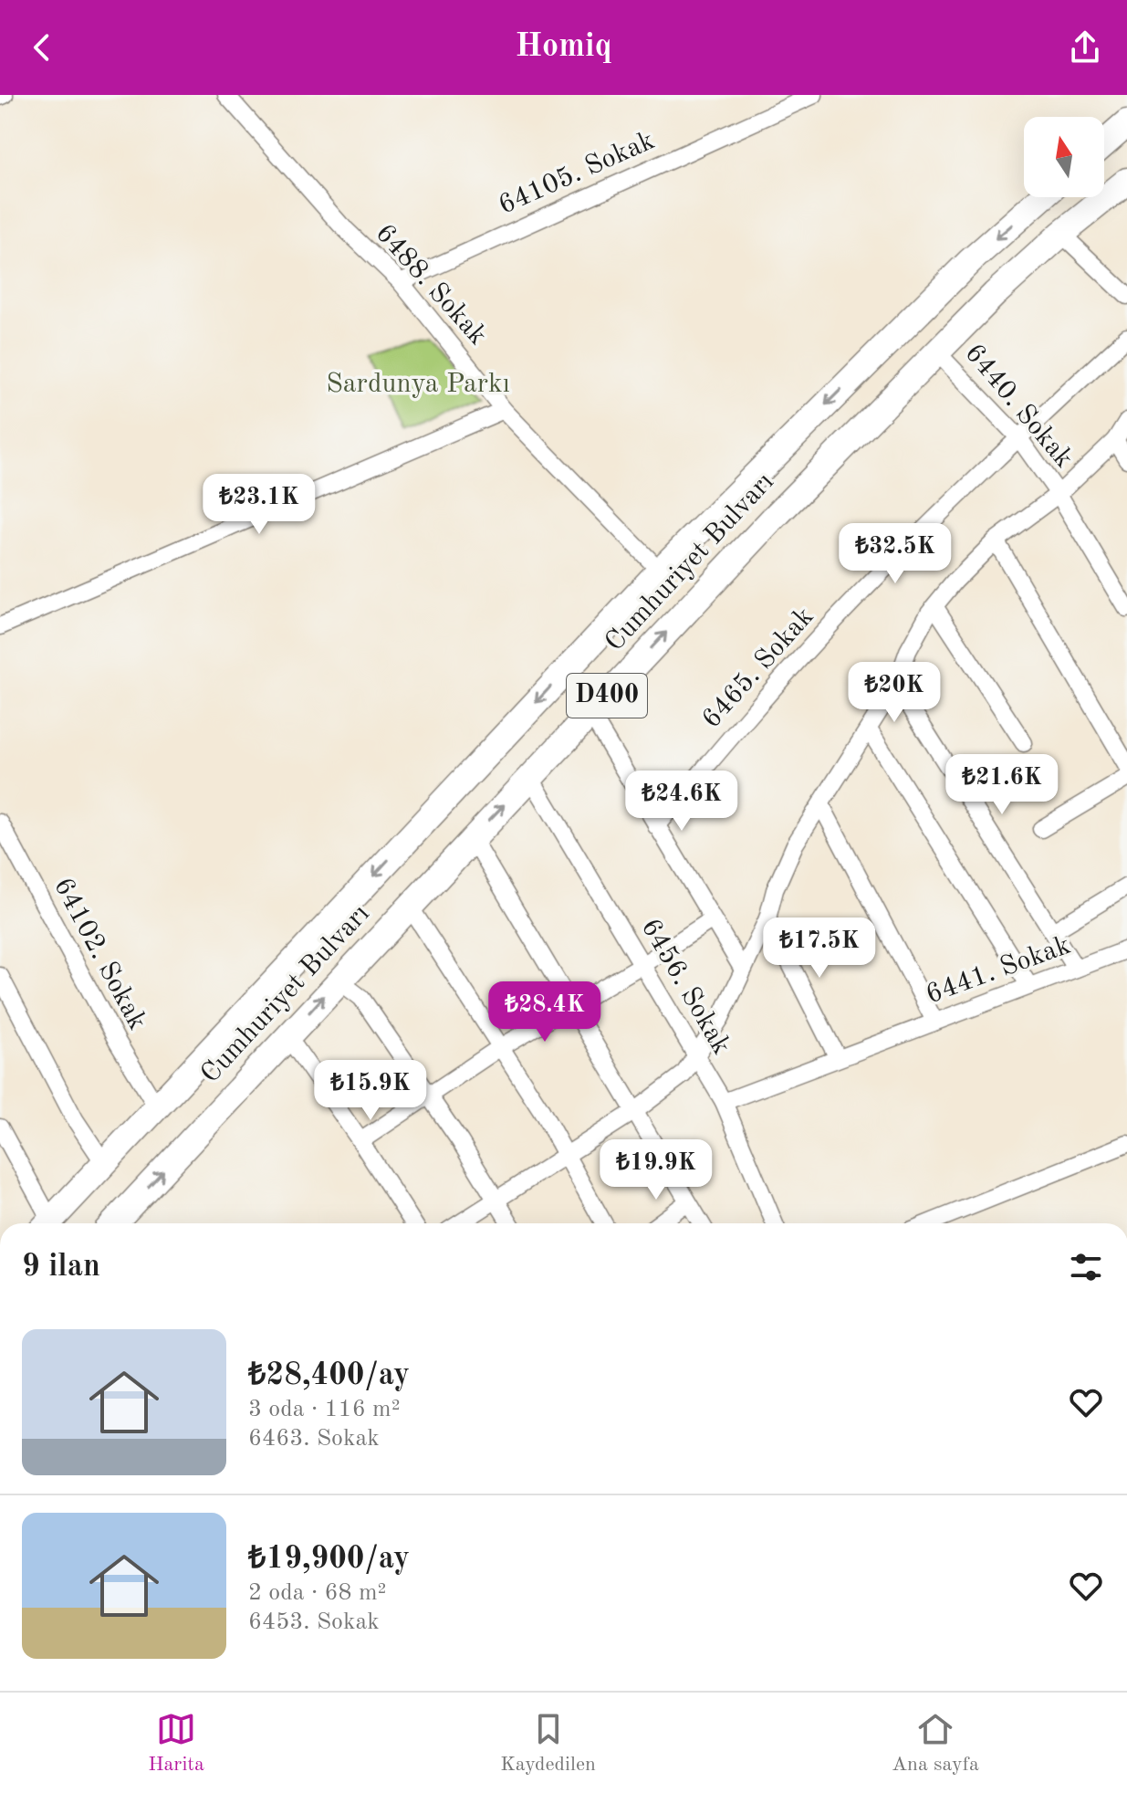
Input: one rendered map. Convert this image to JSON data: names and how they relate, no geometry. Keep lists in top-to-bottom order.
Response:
{
  "streets": {
    "highway": ["Cumhuriyet Bulvarı", "D400"],
    "street": [
      "64105. Sokak",
      "6488. Sokak",
      "6440. Sokak",
      "6465. Sokak",
      "64102. Sokak",
      "6441. Sokak",
      "6456. Sokak"
    ]
  },
  "crossings": [
    ["64105. Sokak", "6488. Sokak"],
    ["6488. Sokak", "Cumhuriyet Bulvarı"],
    ["6440. Sokak", "Cumhuriyet Bulvarı"],
    ["6440. Sokak", "6465. Sokak"],
    ["Cumhuriyet Bulvarı", "64102. Sokak"],
    ["Cumhuriyet Bulvarı", "6456. Sokak"],
    ["6441. Sokak", "6456. Sokak"]
  ],
  "parks": ["Sardunya Parkı"],
  "north": "top",
  "page": {
    "header": "Homiq",
    "price": [
      "₺23.1K",
      "₺32.5K",
      "₺20K",
      "₺21.6K",
      "₺24.6K",
      "₺17.5K",
      "₺28.4K",
      "₺15.9K",
      "₺19.9K"
    ],
    "heading": "9 ilan",
    "list": [
      {
        "name": "₺28,400/ay",
        "note": "3 oda · 116 m² · 6463. Sokak"
      },
      {
        "name": "₺19,900/ay",
        "note": "2 oda · 68 m² · 6453. Sokak"
      }
    ],
    "tabs": ["Harita", "Kaydedilen", "Ana sayfa"]
  }
}
